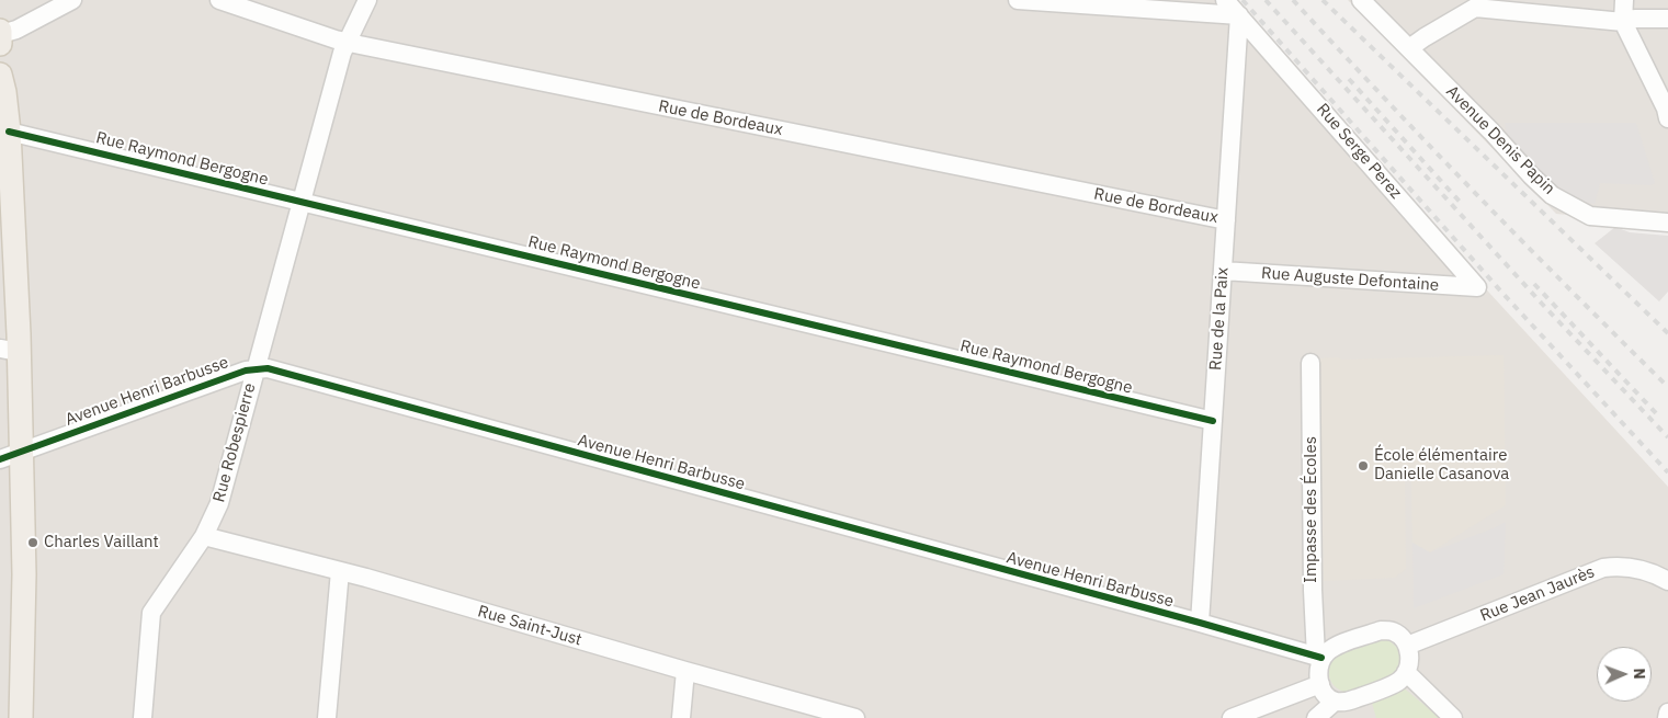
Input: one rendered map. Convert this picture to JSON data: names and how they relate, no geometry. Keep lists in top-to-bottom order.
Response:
{
  "streets": {
    "street": [
      "Rue de Bordeaux",
      "Avenue Denis Papin",
      "Rue Serge Perez",
      "Rue Raymond Bergogne",
      "Rue Auguste Defontaine",
      "Rue de la Paix",
      "Avenue Henri Barbusse",
      "Rue Robespierre",
      "Impasse des Écoles",
      "Rue Jean Jaurès",
      "Rue Saint-Just"
    ]
  },
  "crossings": [
    ["Rue de Bordeaux", "Rue de la Paix"],
    ["Rue de Bordeaux", "Rue Robespierre"],
    ["Rue Serge Perez", "Rue Auguste Defontaine"],
    ["Rue Serge Perez", "Rue de la Paix"],
    ["Rue Raymond Bergogne", "Rue de la Paix"],
    ["Rue Raymond Bergogne", "Rue Robespierre"],
    ["Rue Auguste Defontaine", "Rue de la Paix"],
    ["Rue de la Paix", "Avenue Henri Barbusse"],
    ["Avenue Henri Barbusse", "Rue Robespierre"],
    ["Avenue Henri Barbusse", "Impasse des Écoles"],
    ["Avenue Henri Barbusse", "Rue Jean Jaurès"],
    ["Rue Robespierre", "Rue Saint-Just"],
    ["Impasse des Écoles", "Rue Jean Jaurès"]
  ],
  "places": ["École élémentaire Danielle Casanova", "Charles Vaillant"],
  "north": "right"
}
